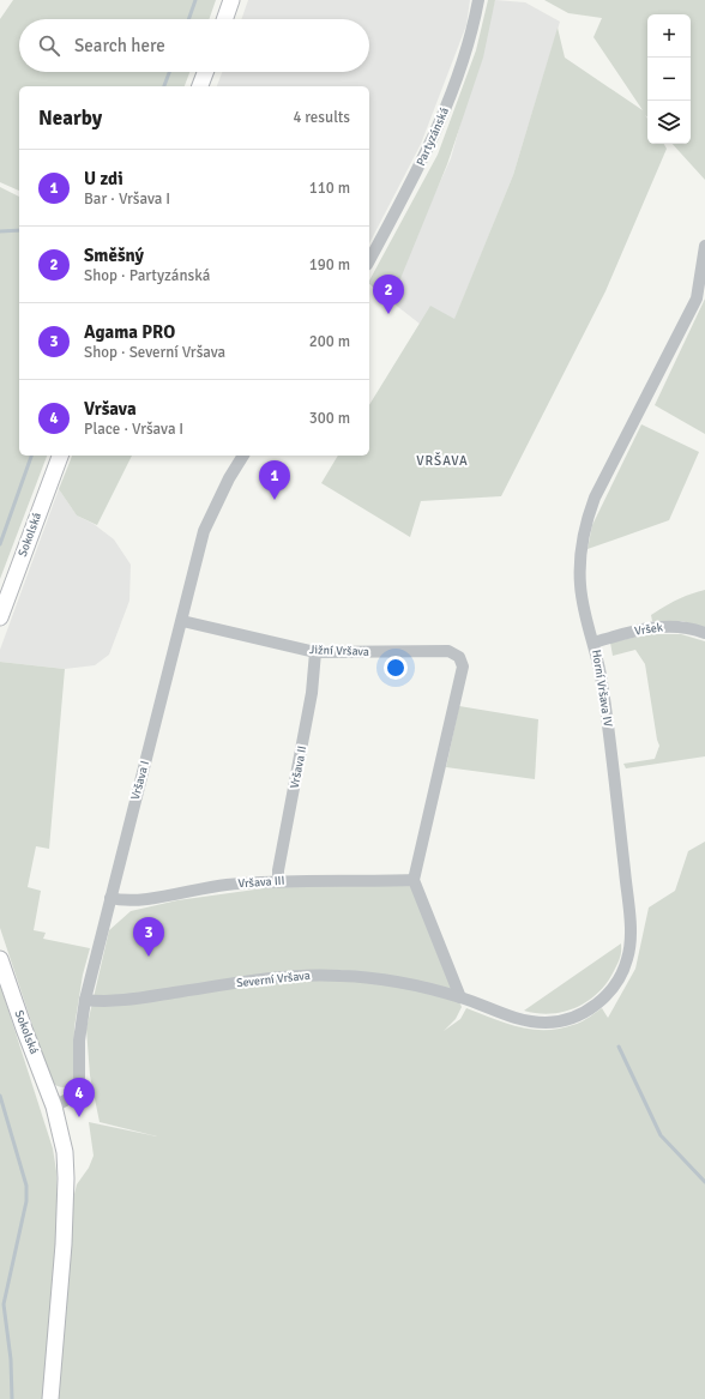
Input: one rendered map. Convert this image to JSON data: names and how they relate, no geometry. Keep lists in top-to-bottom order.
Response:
{
  "streets": {
    "main road": ["Sokolská"],
    "street": [
      "Partyzánská",
      "Vršek",
      "Jižní Vršava",
      "Horní Vršava IV",
      "Vršava II",
      "Vršava I",
      "Vršava III",
      "Severní Vršava"
    ]
  },
  "crossings": [
    ["Sokolská", "Vršava I"],
    ["Vršek", "Horní Vršava IV"],
    ["Jižní Vršava", "Vršava II"],
    ["Jižní Vršava", "Vršava I"],
    ["Jižní Vršava", "Vršava III"],
    ["Horní Vršava IV", "Severní Vršava"],
    ["Vršava II", "Vršava III"],
    ["Vršava I", "Vršava III"],
    ["Vršava I", "Severní Vršava"]
  ],
  "districts": ["VRŠAVA"],
  "page": {
    "map_buttons": ["+", "−"],
    "search": "Search here",
    "heading": ["Nearby", "4 results"],
    "list": [
      {
        "mark": "1",
        "name": "U zdi",
        "note": "Bar · Vršava I",
        "value": "110 m"
      },
      {
        "mark": "2",
        "name": "Směšný",
        "note": "Shop · Partyzánská",
        "value": "190 m"
      },
      {
        "mark": "3",
        "name": "Agama PRO",
        "note": "Shop · Severní Vršava",
        "value": "200 m"
      },
      {
        "mark": "4",
        "name": "Vršava",
        "note": "Place · Vršava I",
        "value": "300 m"
      }
    ],
    "pins": [
      "2",
      "1",
      "3",
      "4"
    ]
  }
}
